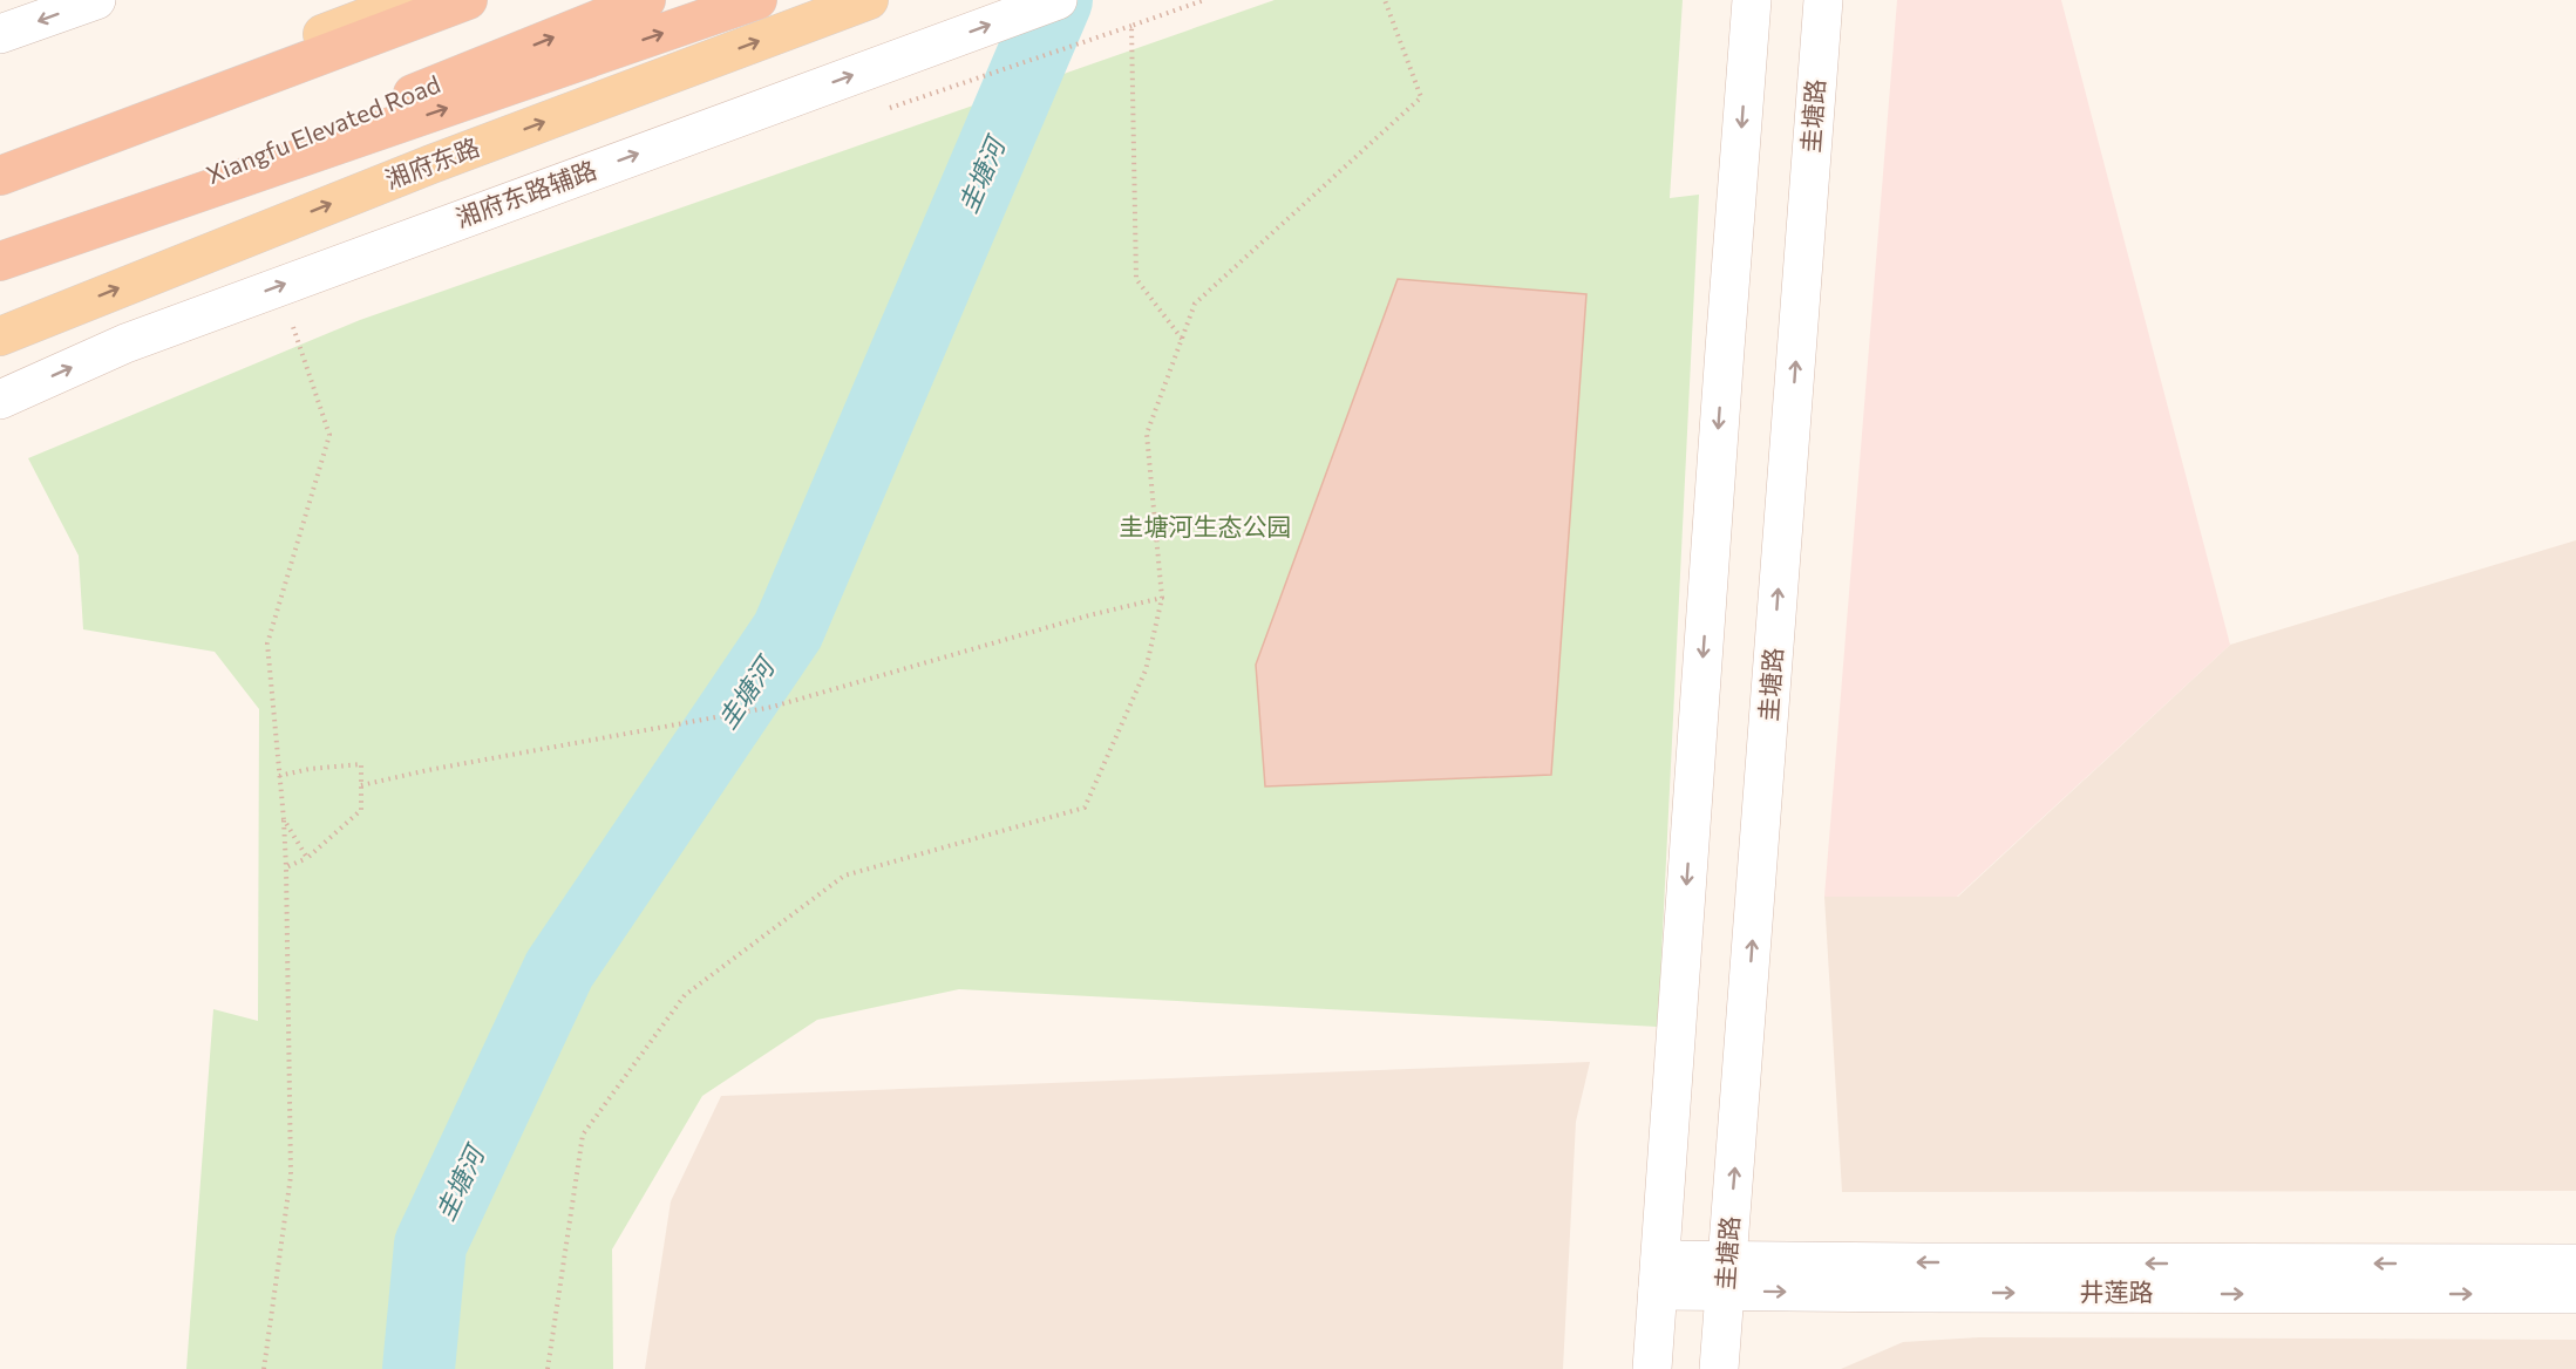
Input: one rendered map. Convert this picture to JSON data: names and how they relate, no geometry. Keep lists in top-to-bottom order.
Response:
{
  "streets": {
    "highway": ["Xiangfu Elevated Road"],
    "main road": [
      "圭塘路",
      "湘府东路",
      "湘府东路辅路",
      "井莲路"
    ]
  },
  "crossings": [
    ["圭塘路", "井莲路"]
  ],
  "water": ["圭塘河"],
  "parks": ["圭塘河生态公园"]
}
